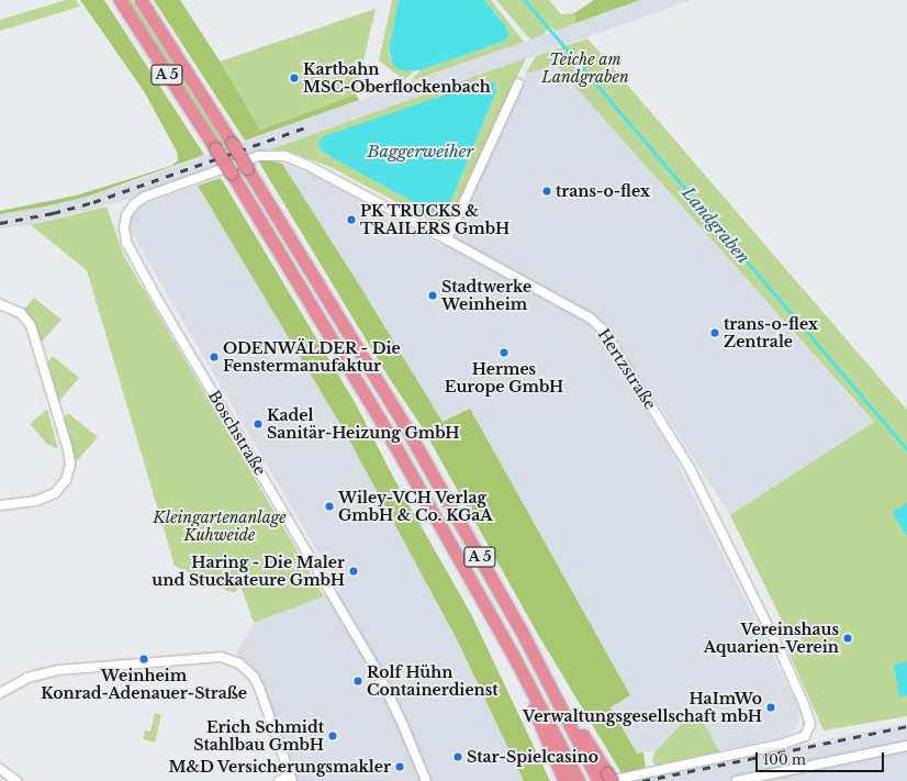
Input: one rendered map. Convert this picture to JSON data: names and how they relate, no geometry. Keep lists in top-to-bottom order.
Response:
{
  "streets": {
    "highway": ["A 5"],
    "street": ["Hertzstraße", "Boschstraße"]
  },
  "crossings": [
    ["A 5", "Hertzstraße"],
    ["Hertzstraße", "Boschstraße"]
  ],
  "water": ["Baggerweiher", "Landgraben"],
  "parks": ["Teiche am Landgraben", "Kleingartenanlage Kuhweide"],
  "places": [
    "Kartbahn MSC-Oberflockenbach",
    "trans-o-flex",
    "PK TRUCKS & TRAILERS GmbH",
    "Stadtwerke Weinheim",
    "trans-o-flex Zentrale",
    "Hermes Europe GmbH",
    "ODENWÄLDER - Die Fenstermanufaktur",
    "Kadel Sanitär-Heizung GmbH",
    "Wiley-VCH Verlag GmbH & Co. KGaA",
    "Haring - Die Maler und Stuckateure GmbH",
    "Vereinshaus Aquarien-Verein",
    "Weinheim Konrad-Adenauer-Straße",
    "Rolf Hühn Containerdienst",
    "HaImWo Verwaltungsgesellschaft mbH",
    "Erich Schmidt Stahlbau GmbH",
    "Star-Spielcasino",
    "M&D Versicherungsmakler"
  ],
  "scale_bar": "100 m"
}
